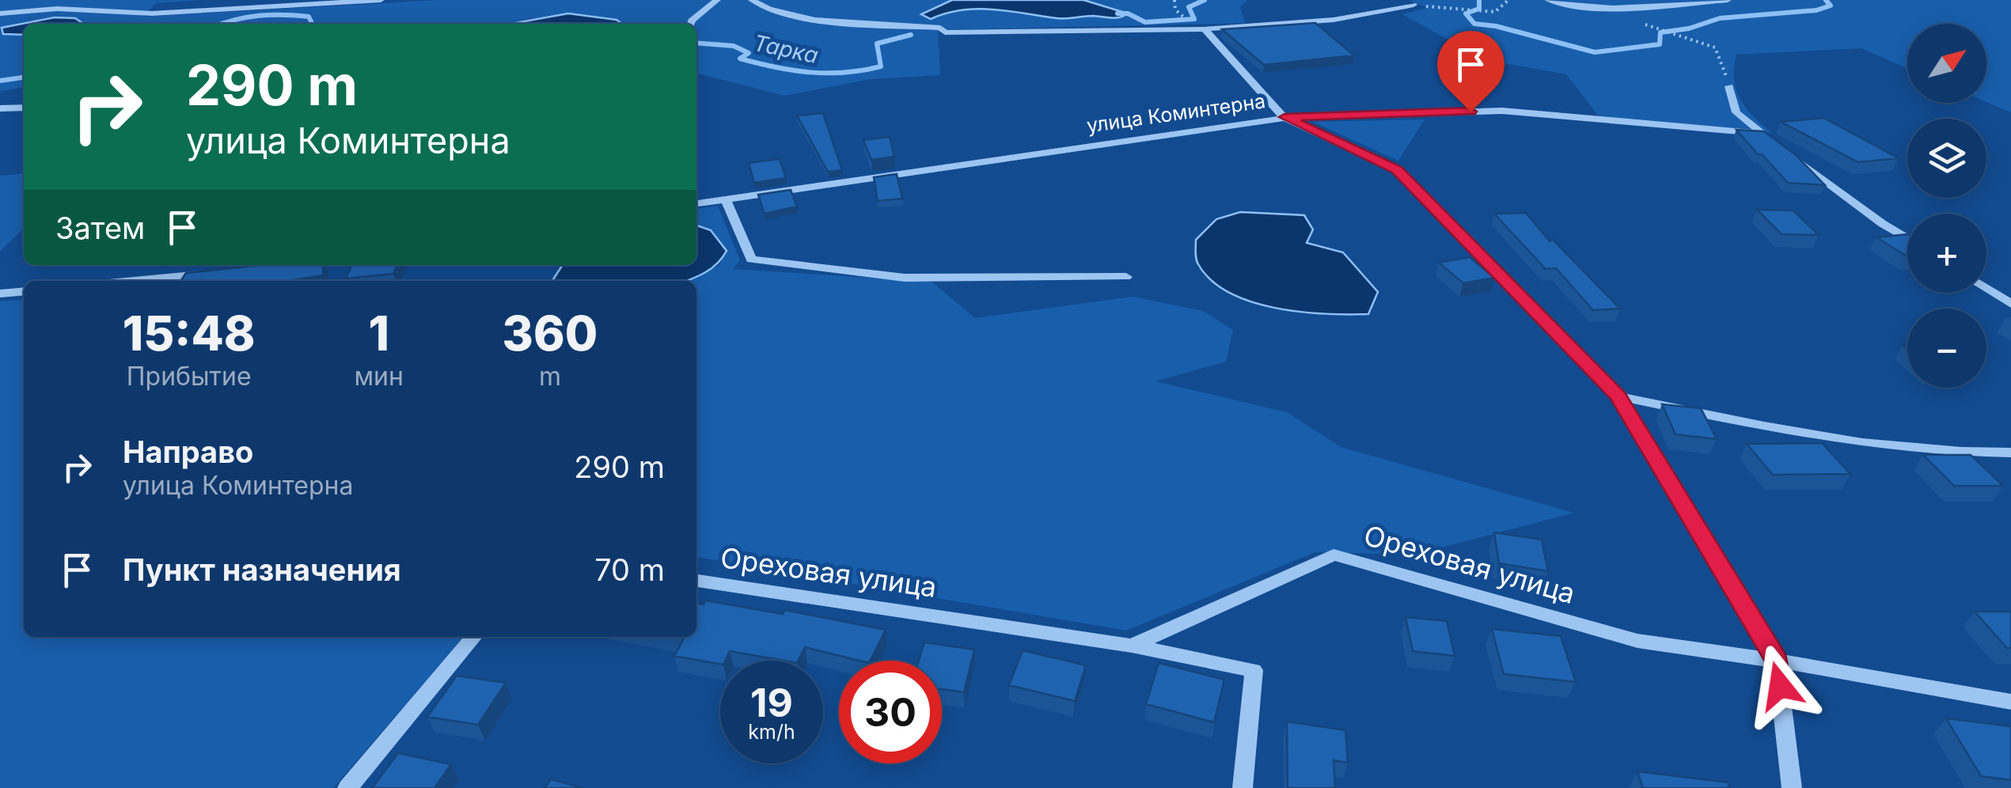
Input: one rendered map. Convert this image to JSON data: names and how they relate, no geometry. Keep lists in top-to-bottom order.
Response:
{
  "streets": {
    "street": ["улица Коминтерна", "Ореховая улица"]
  },
  "water": ["Тарка"],
  "north": "top right",
  "page": {
    "map_buttons": ["+", "−"],
    "turn": ["290 m", "улица Коминтерна"],
    "then": "Затем",
    "eta": [
      "15:48",
      "Прибытие",
      "1",
      "мин",
      "360",
      "m"
    ],
    "list": [
      {
        "name": "Направо",
        "note": "улица Коминтерна",
        "value": "290 m"
      },
      {
        "name": "Пункт назначения",
        "value": "70 m"
      }
    ],
    "speed": "19 km/h",
    "limit": "30"
  }
}
